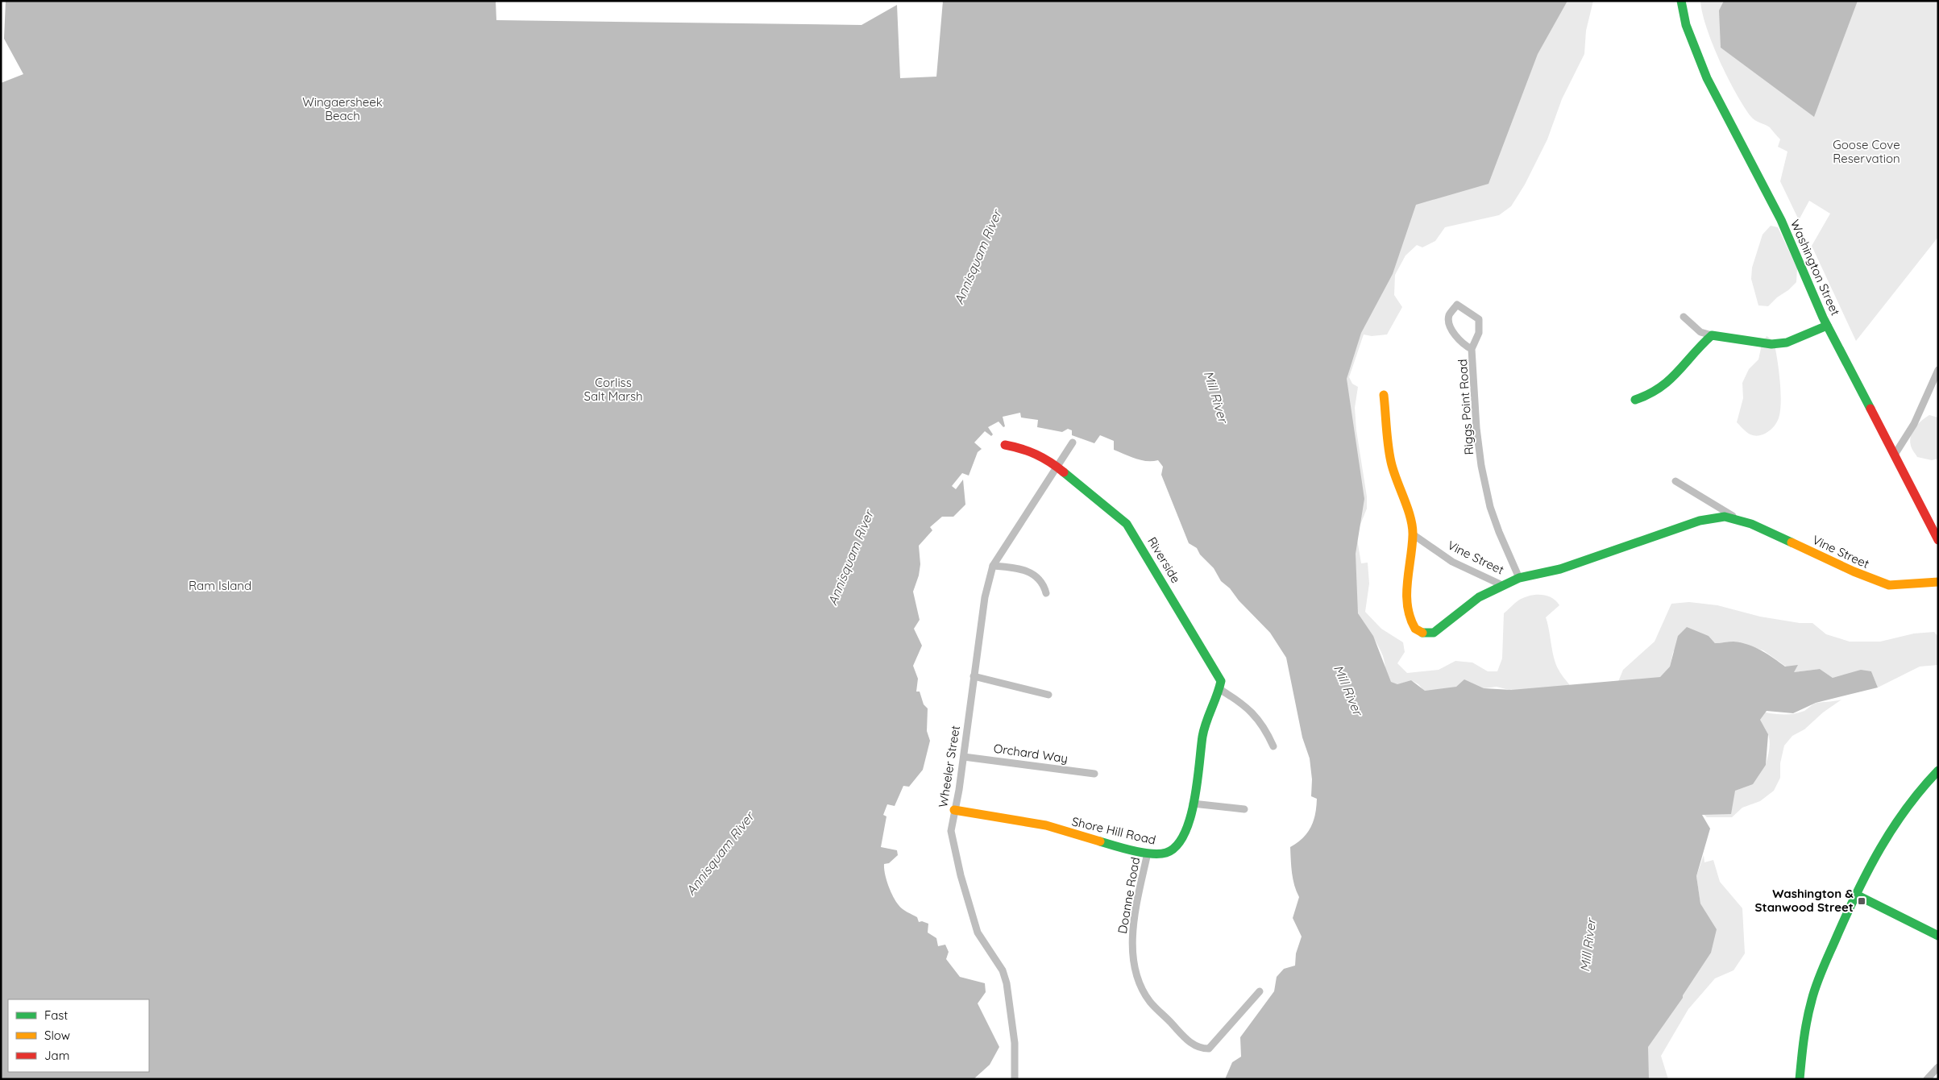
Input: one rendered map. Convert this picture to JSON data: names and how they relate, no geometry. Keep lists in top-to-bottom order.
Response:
{
  "streets": {
    "street": [
      "Washington Street",
      "Riggs Point Road",
      "Vine Street",
      "Riverside",
      "Orchard Way",
      "Wheeler Street",
      "Shore Hill Road",
      "Doanne Road"
    ]
  },
  "crossings": [
    ["Riggs Point Road", "Vine Street"],
    ["Riverside", "Wheeler Street"],
    ["Riverside", "Shore Hill Road"],
    ["Orchard Way", "Wheeler Street"],
    ["Wheeler Street", "Shore Hill Road"],
    ["Shore Hill Road", "Doanne Road"]
  ],
  "water": ["Annisquam River", "Mill River"],
  "parks": [
    "Wingaersheek Beach",
    "Goose Cove Reservation",
    "Corliss Salt Marsh",
    "Ram Island"
  ],
  "places": {
    "transit": ["Washington & Stanwood Street"]
  },
  "legend": ["Fast", "Slow", "Jam"]
}
